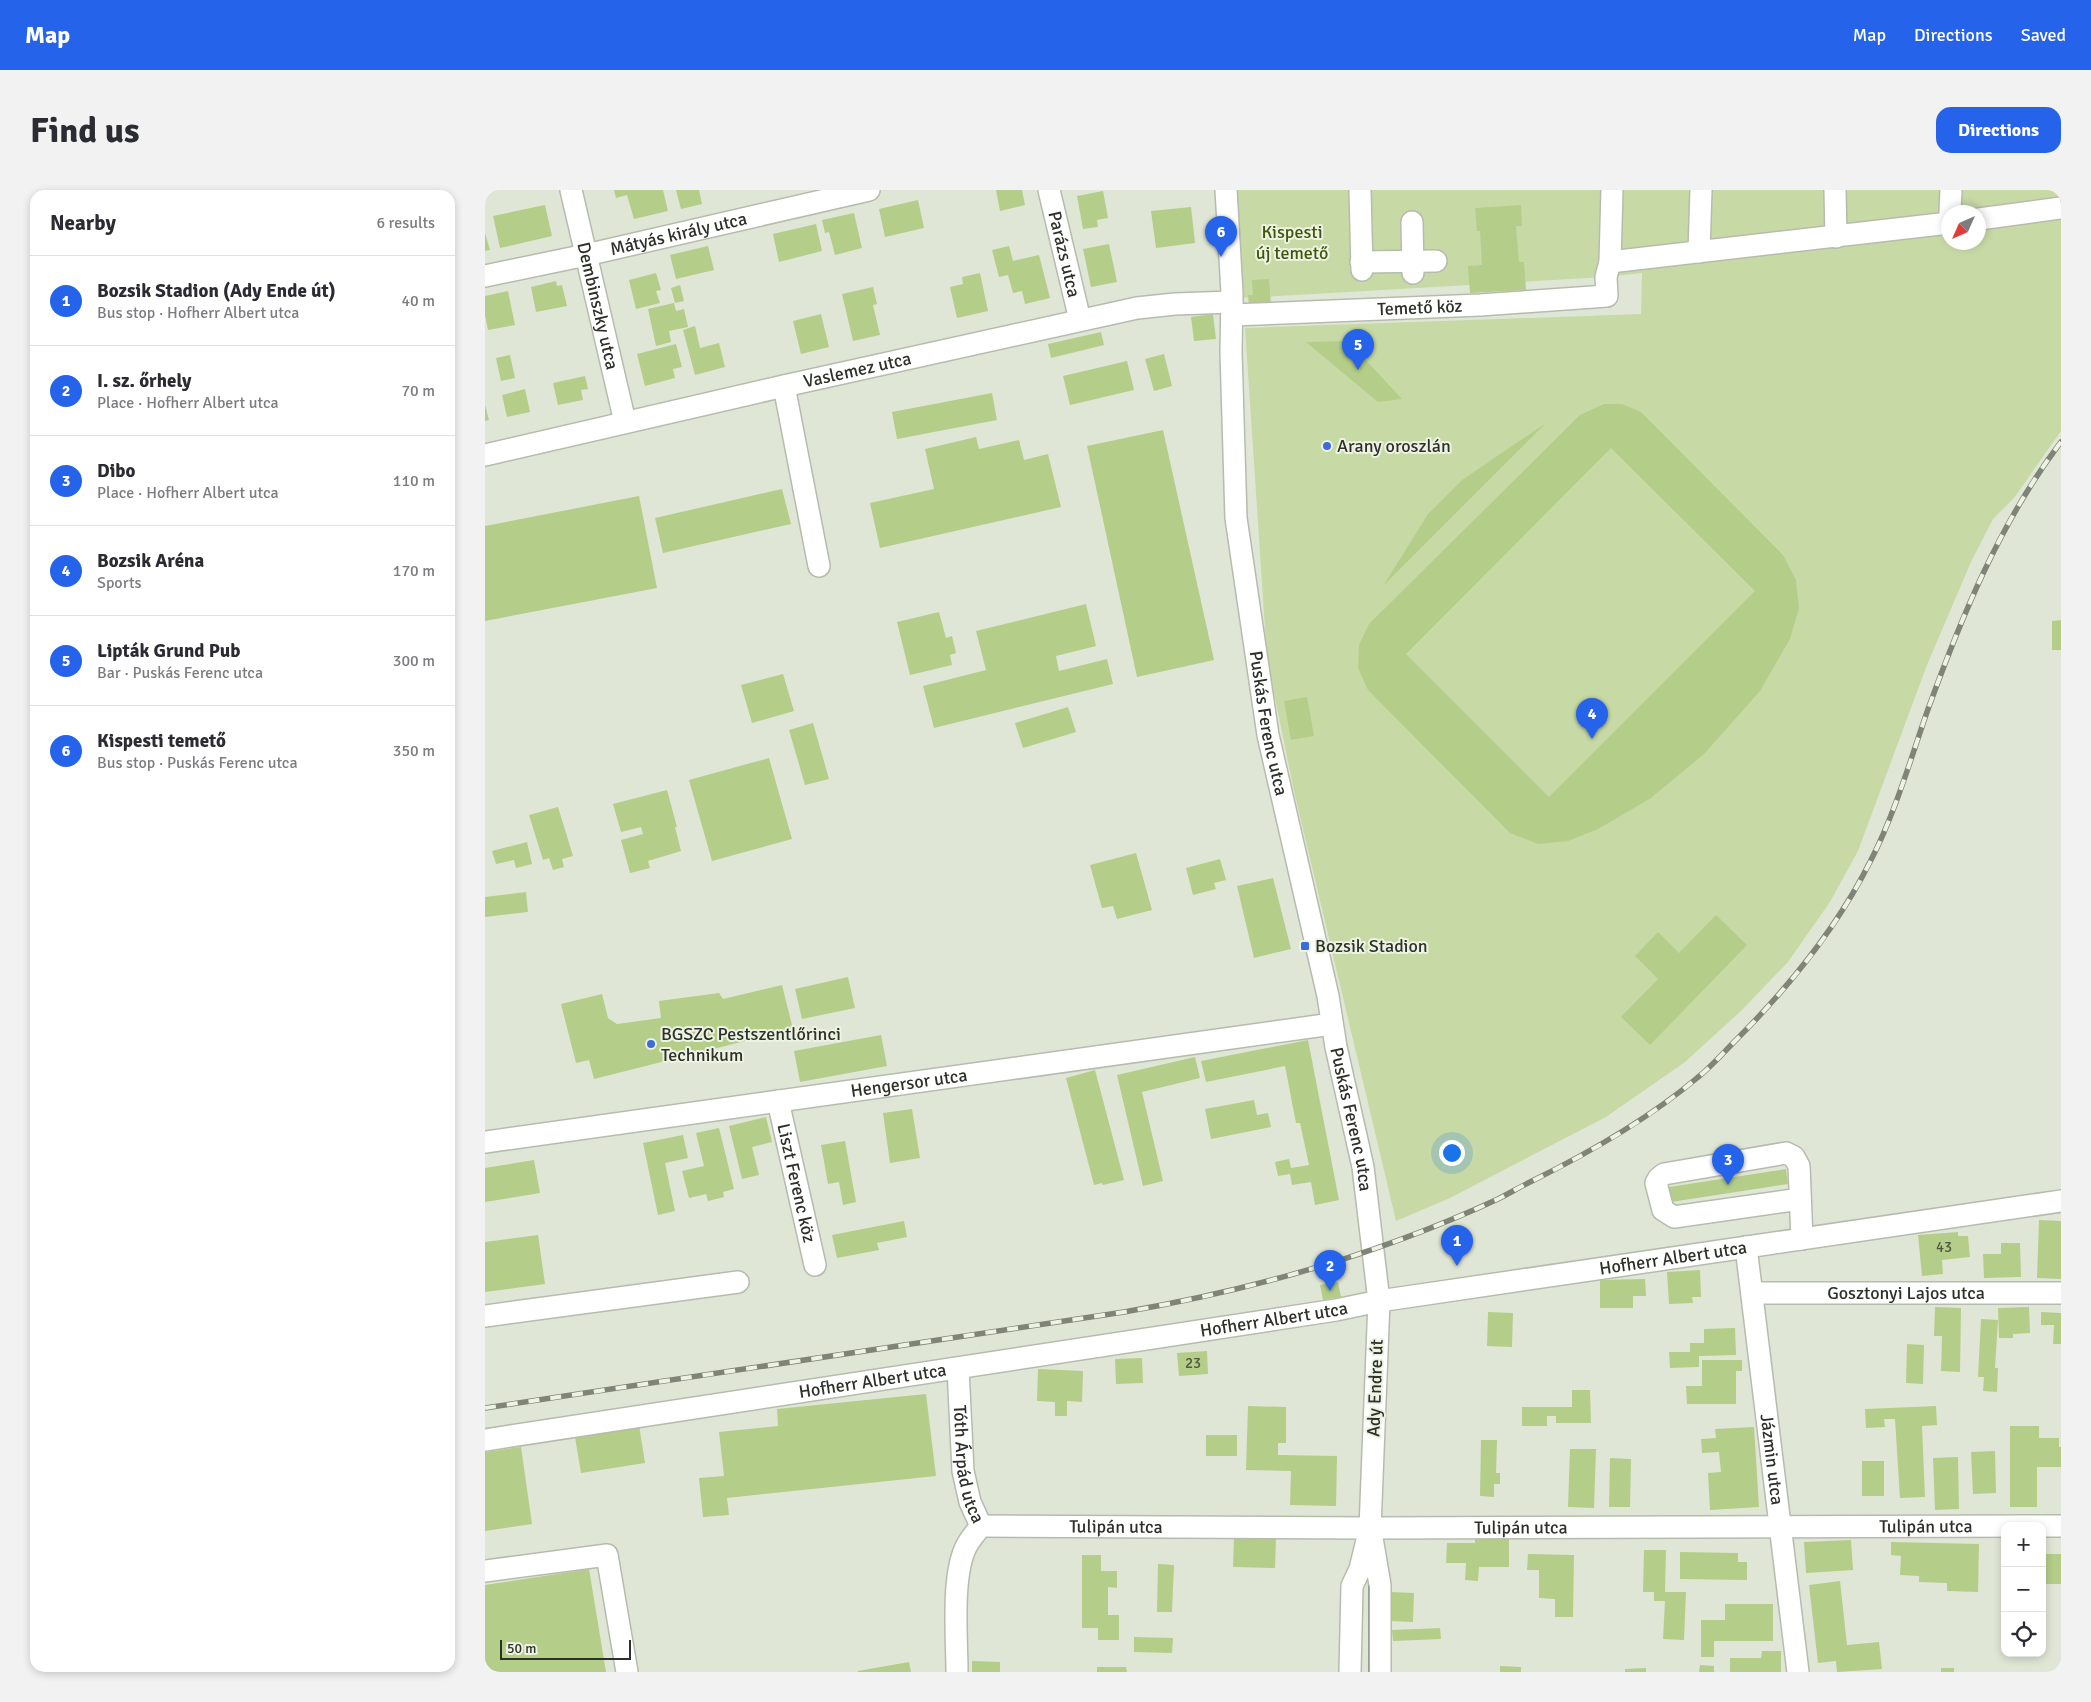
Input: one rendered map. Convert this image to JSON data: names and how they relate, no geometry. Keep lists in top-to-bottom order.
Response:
{
  "streets": {
    "street": [
      "Mátyás király utca",
      "Parázs utca",
      "Dembinszky utca",
      "Temető köz",
      "Vaslemez utca",
      "Puskás Ferenc utca",
      "Hengersor utca",
      "Liszt Ferenc köz",
      "Hofherr Albert utca",
      "Gosztonyi Lajos utca",
      "Ady Endre út",
      "Jázmin utca",
      "Tóth Árpád utca",
      "Tulipán utca"
    ]
  },
  "crossings": [
    ["Mátyás király utca", "Dembinszky utca"],
    ["Parázs utca", "Vaslemez utca"],
    ["Dembinszky utca", "Vaslemez utca"],
    ["Temető köz", "Vaslemez utca"],
    ["Temető köz", "Puskás Ferenc utca"],
    ["Vaslemez utca", "Puskás Ferenc utca"],
    ["Puskás Ferenc utca", "Hengersor utca"],
    ["Puskás Ferenc utca", "Ady Endre út"],
    ["Hengersor utca", "Liszt Ferenc köz"],
    ["Hofherr Albert utca", "Ady Endre út"],
    ["Hofherr Albert utca", "Jázmin utca"],
    ["Hofherr Albert utca", "Tóth Árpád utca"],
    ["Gosztonyi Lajos utca", "Jázmin utca"],
    ["Ady Endre út", "Tulipán utca"],
    ["Jázmin utca", "Tulipán utca"],
    ["Tóth Árpád utca", "Tulipán utca"]
  ],
  "parks": ["Kispesti új temető"],
  "places": {
    "other": ["Arany oroszlán", "BGSZC Pestszentlőrinci Technikum"],
    "transit": ["Bozsik Stadion"]
  },
  "house_numbers": ["43", "23"],
  "scale_bar": "50 m",
  "north": "bottom left",
  "page": {
    "header": "Map",
    "nav": ["Map", "Directions", "Saved"],
    "buttons": "Directions",
    "title": "Find us",
    "heading": ["Nearby", "6 results"],
    "pins": [
      "6",
      "5",
      "4",
      "3",
      "1",
      "2"
    ],
    "list": [
      {
        "mark": "1",
        "name": "Bozsik Stadion (Ady Ende út)",
        "note": "Bus stop · Hofherr Albert utca",
        "value": "40 m"
      },
      {
        "mark": "2",
        "name": "I. sz. őrhely",
        "note": "Place · Hofherr Albert utca",
        "value": "70 m"
      },
      {
        "mark": "3",
        "name": "Dibo",
        "note": "Place · Hofherr Albert utca",
        "value": "110 m"
      },
      {
        "mark": "4",
        "name": "Bozsik Aréna",
        "note": "Sports",
        "value": "170 m"
      },
      {
        "mark": "5",
        "name": "Lipták Grund Pub",
        "note": "Bar · Puskás Ferenc utca",
        "value": "300 m"
      },
      {
        "mark": "6",
        "name": "Kispesti temető",
        "note": "Bus stop · Puskás Ferenc utca",
        "value": "350 m"
      }
    ],
    "map_buttons": ["+", "−"],
    "scale": "50 m"
  }
}
